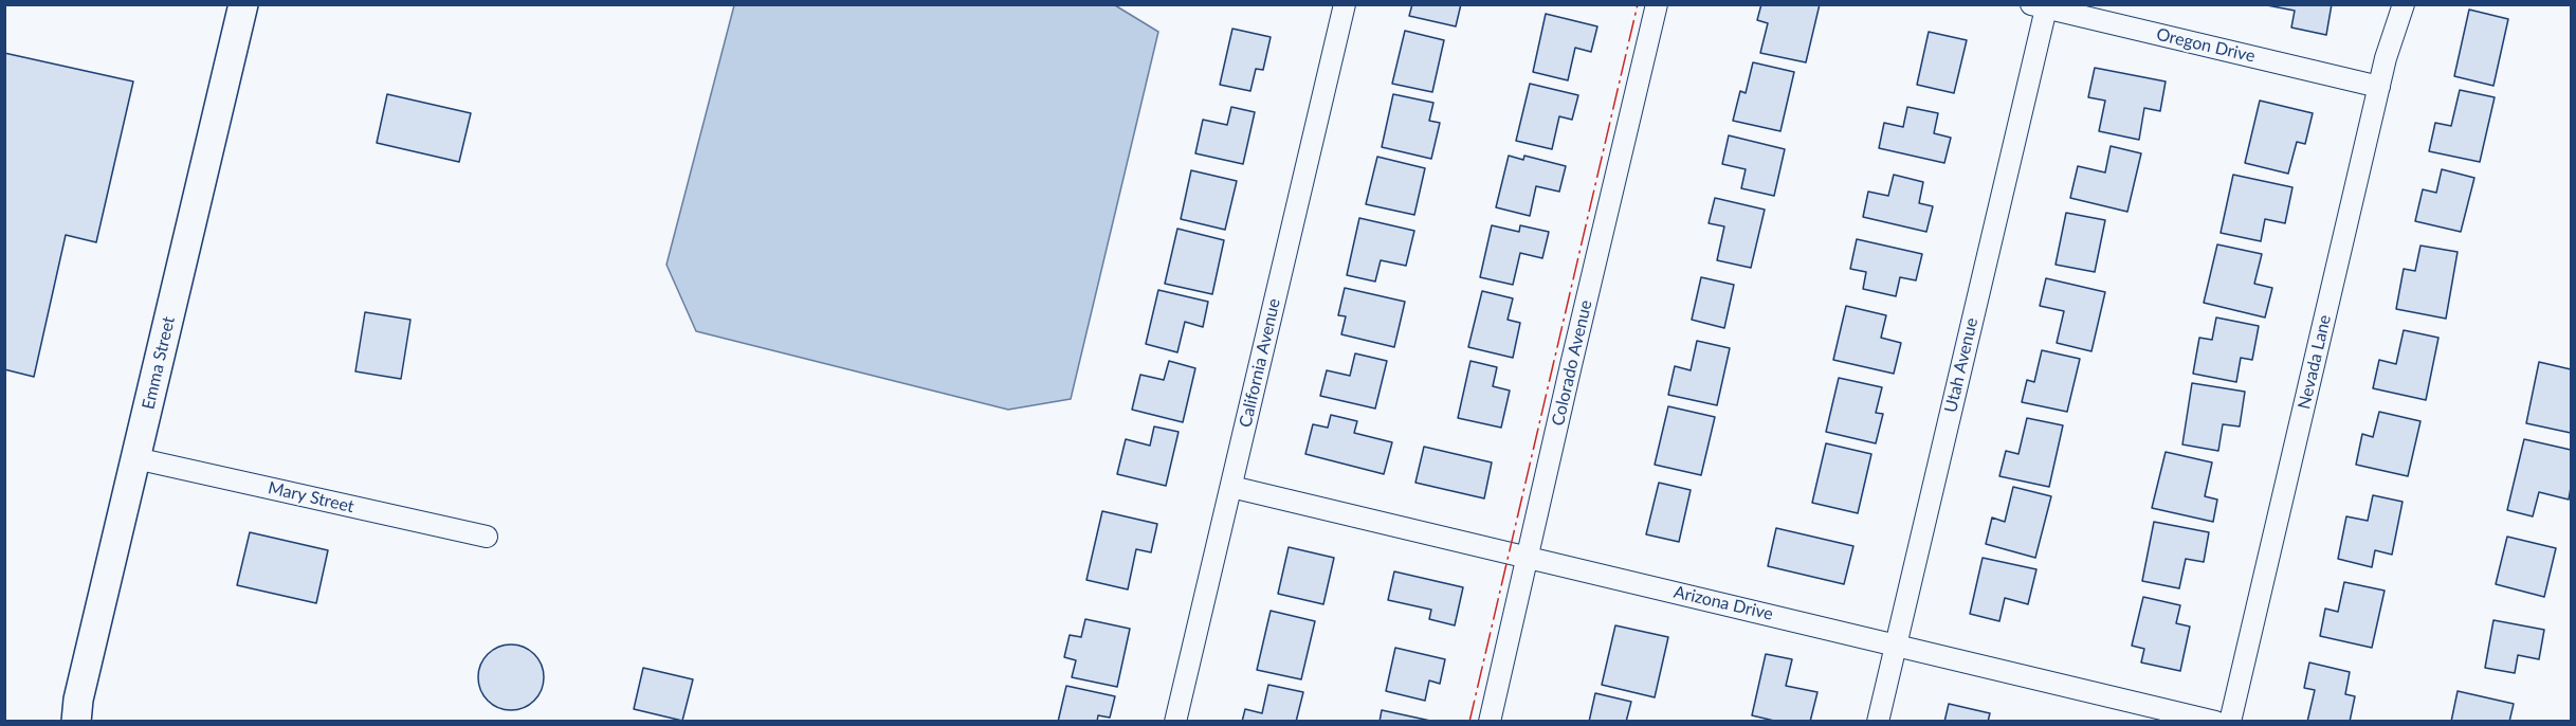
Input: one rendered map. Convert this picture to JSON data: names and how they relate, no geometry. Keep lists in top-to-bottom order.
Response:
{
  "streets": {
    "street": [
      "Oregon Drive",
      "Nevada Lane",
      "Emma Street",
      "California Avenue",
      "Colorado Avenue",
      "Utah Avenue",
      "Mary Street",
      "Arizona Drive"
    ]
  },
  "crossings": [
    ["Oregon Drive", "Nevada Lane"],
    ["Oregon Drive", "Utah Avenue"],
    ["Emma Street", "Mary Street"],
    ["California Avenue", "Arizona Drive"],
    ["Colorado Avenue", "Arizona Drive"],
    ["Utah Avenue", "Arizona Drive"]
  ]
}
